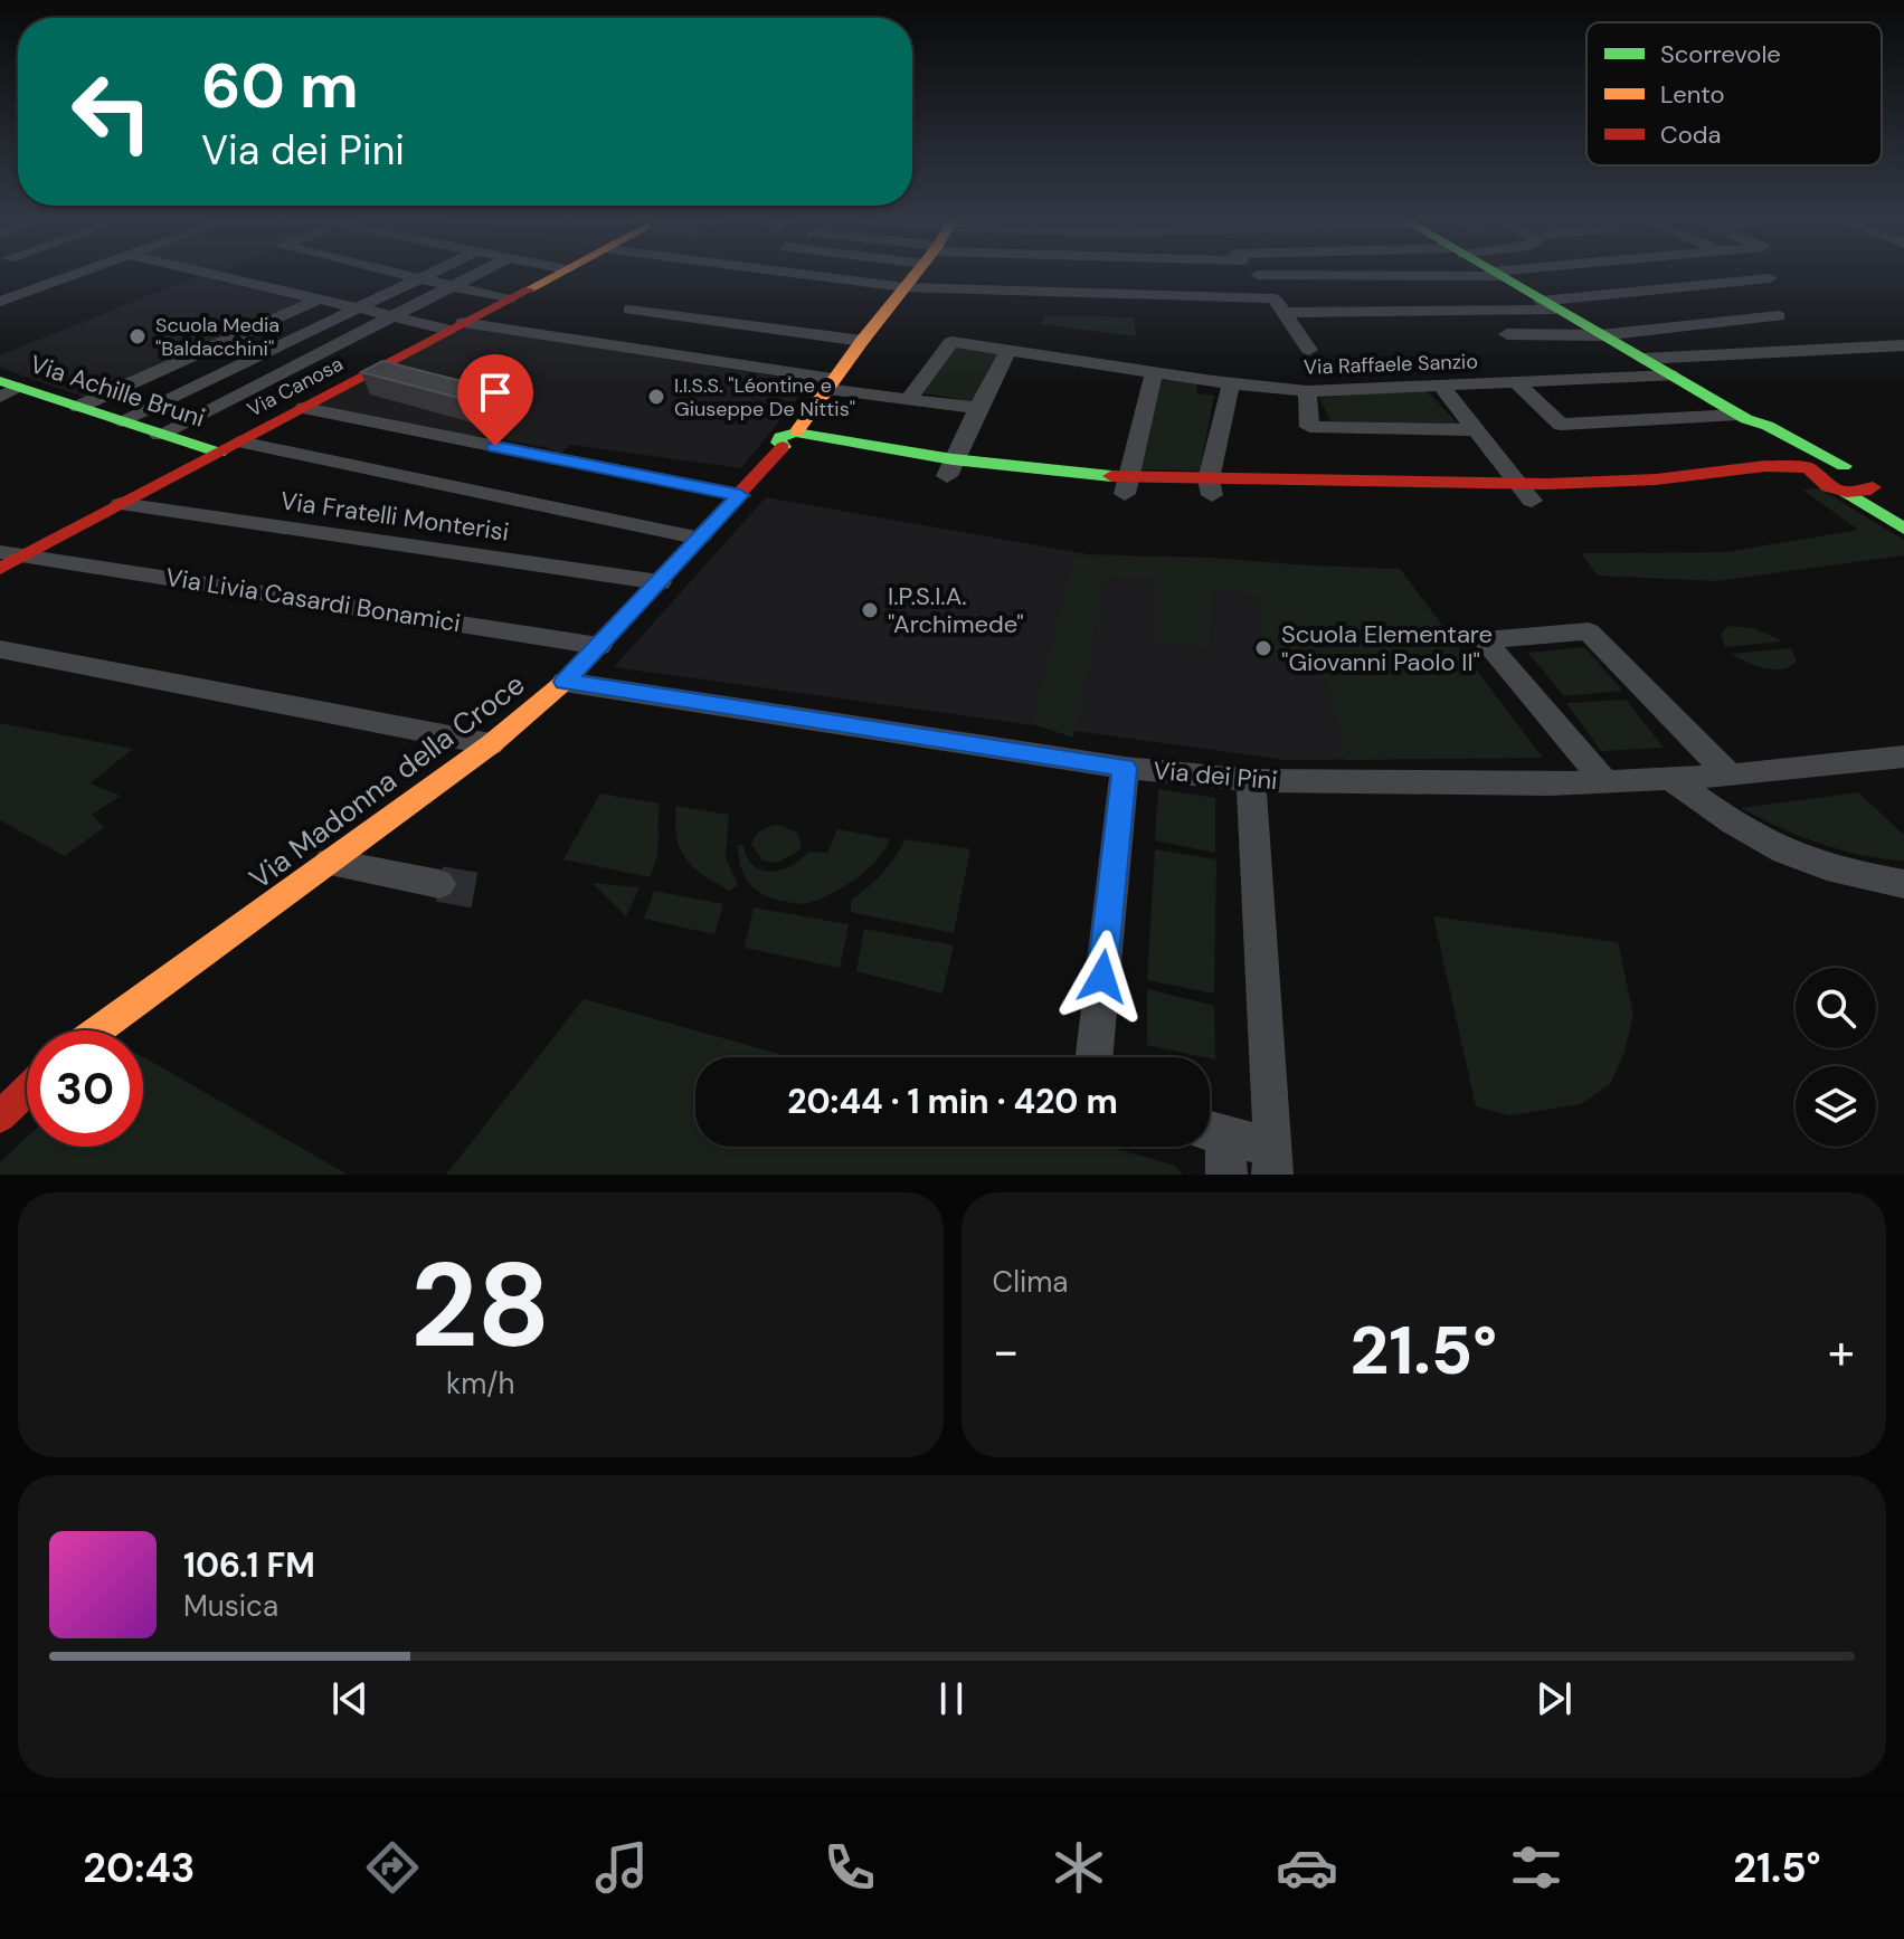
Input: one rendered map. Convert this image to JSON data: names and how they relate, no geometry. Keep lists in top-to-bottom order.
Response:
{
  "streets": {
    "street": [
      "Via Raffaele Sanzio",
      "Via Canosa",
      "Via Achille Bruni",
      "Via Fratelli Monterisi",
      "Via Livia Casardi Bonamici",
      "Via dei Pini",
      "Via Madonna della Croce"
    ]
  },
  "crossings": [
    ["Via Canosa", "Via Achille Bruni"],
    ["Via Canosa", "Via Fratelli Monterisi"],
    ["Via Canosa", "Via Livia Casardi Bonamici"],
    ["Via Fratelli Monterisi", "Via Madonna della Croce"],
    ["Via Livia Casardi Bonamici", "Via Madonna della Croce"],
    ["Via dei Pini", "Via Madonna della Croce"]
  ],
  "places": [
    "Scuola Media \"Baldacchini\"",
    "I.I.S.S. \"Léontine e Giuseppe De Nittis\"",
    "I.P.S.I.A. \"Archimede\"",
    "Scuola Elementare \"Giovanni Paolo II\""
  ],
  "legend": ["Scorrevole", "Lento", "Coda"],
  "page": {
    "turn": ["60 m", "Via dei Pini"],
    "limit": "30",
    "trip": "20:44 · 1 min · 420 m",
    "tile": [
      ["28", "km/h"],
      "Clima"
    ],
    "heat": ["−", "21.5°", "+"],
    "song": ["106.1 FM", "Musica"],
    "tabs": ["20:43", "21.5°"]
  }
}
